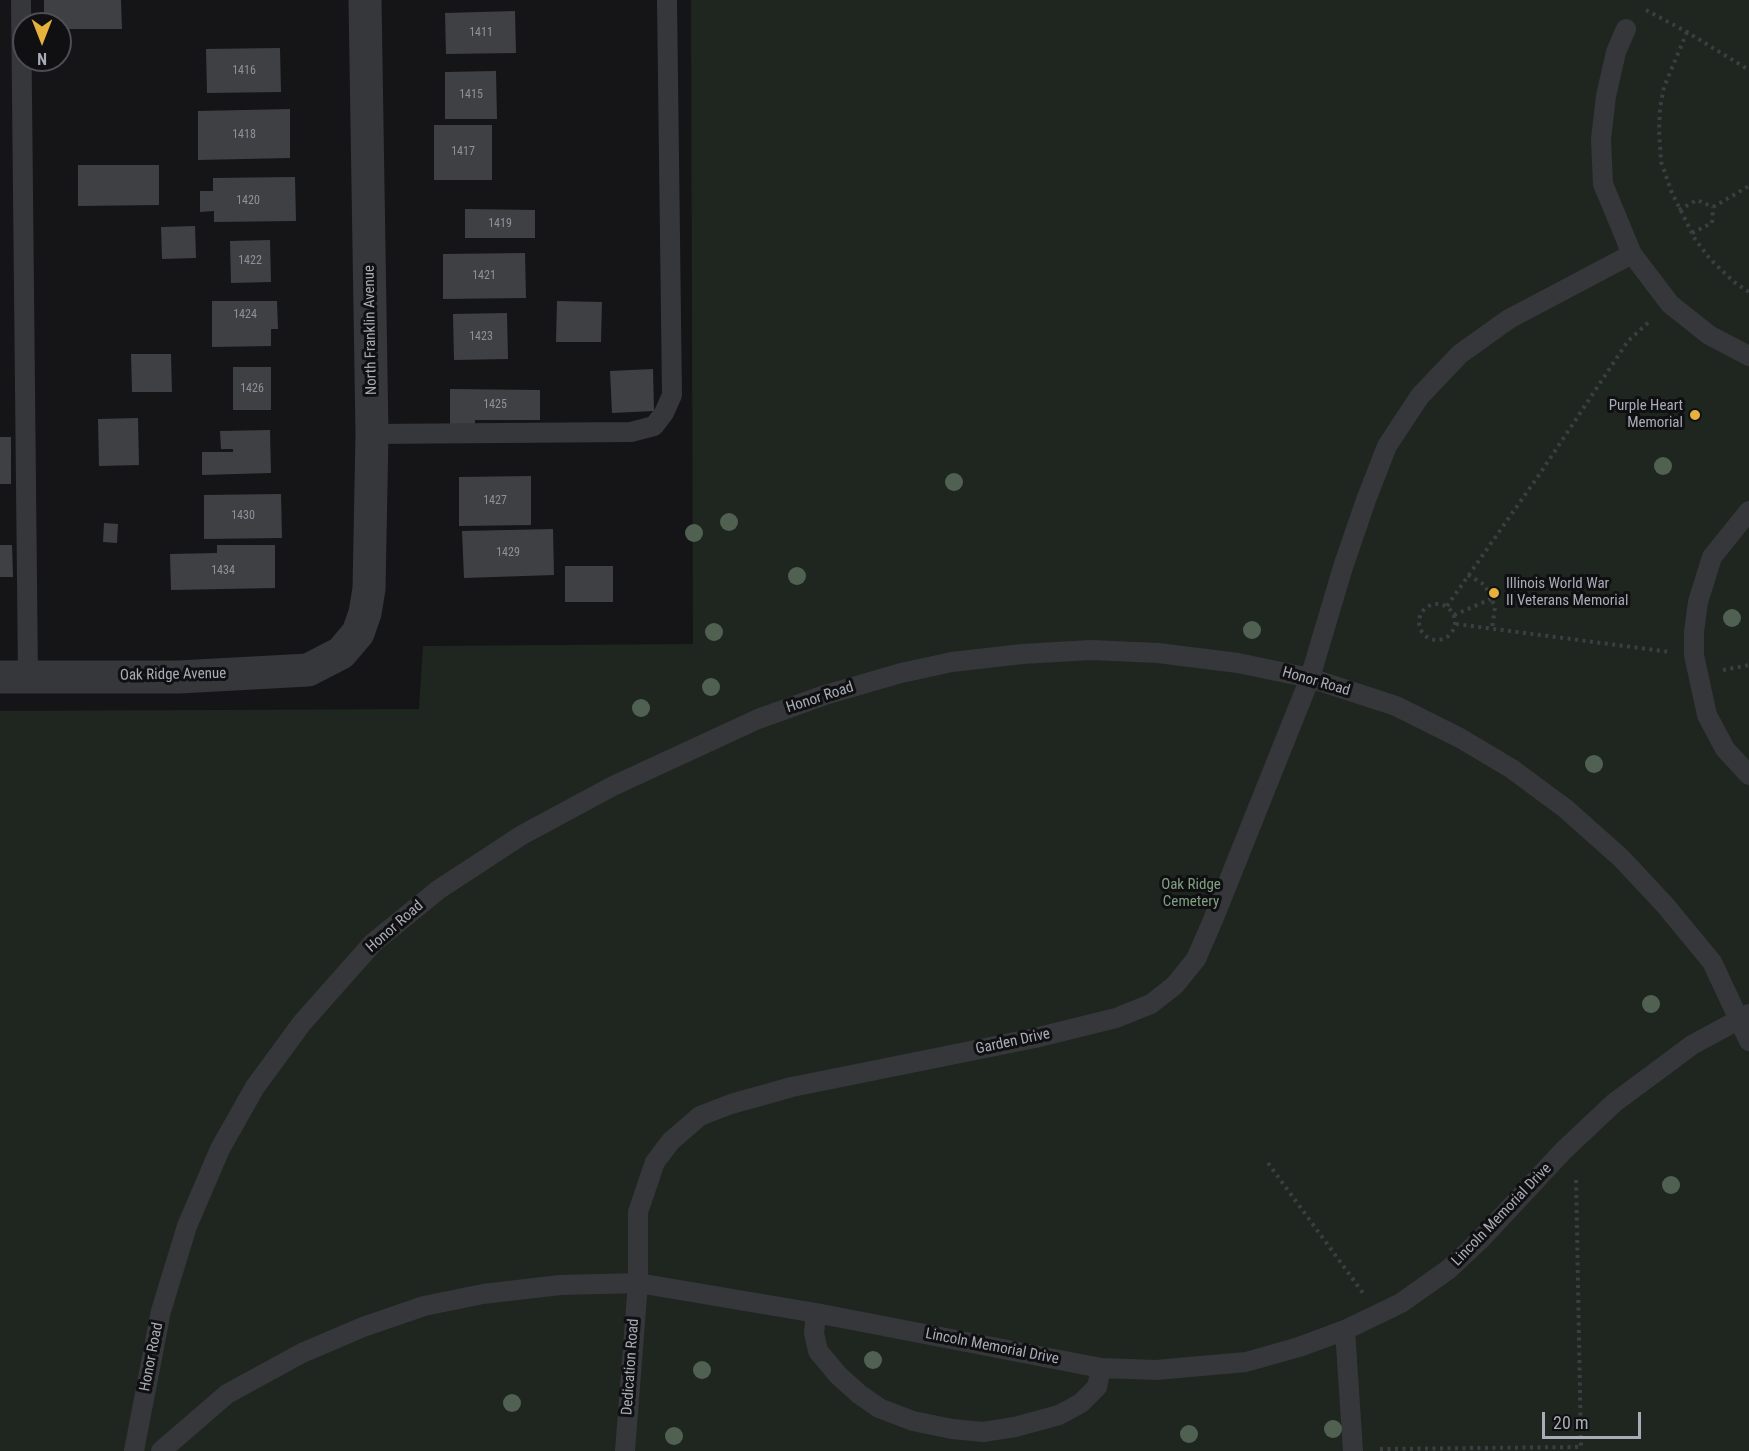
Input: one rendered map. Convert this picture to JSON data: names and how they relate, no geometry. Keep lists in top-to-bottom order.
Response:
{
  "streets": {
    "street": ["North Franklin Avenue", "Oak Ridge Avenue"],
    "lane": [
      "Honor Road",
      "Garden Drive",
      "Lincoln Memorial Drive",
      "Dedication Road"
    ]
  },
  "crossings": [
    ["North Franklin Avenue", "Oak Ridge Avenue"],
    ["Honor Road", "Garden Drive"],
    ["Honor Road", "Lincoln Memorial Drive"],
    ["Garden Drive", "Lincoln Memorial Drive"],
    ["Garden Drive", "Dedication Road"],
    ["Lincoln Memorial Drive", "Dedication Road"]
  ],
  "parks": ["Oak Ridge Cemetery"],
  "places": ["Purple Heart Memorial", "Illinois World War II Veterans Memorial"],
  "house_numbers": [
    "1411",
    "1416",
    "1415",
    "1418",
    "1417",
    "1420",
    "1419",
    "1422",
    "1421",
    "1424",
    "1423",
    "1426",
    "1425",
    "1427",
    "1430",
    "1429",
    "1434"
  ],
  "scale_bar": "20 m",
  "north": "bottom"
}
